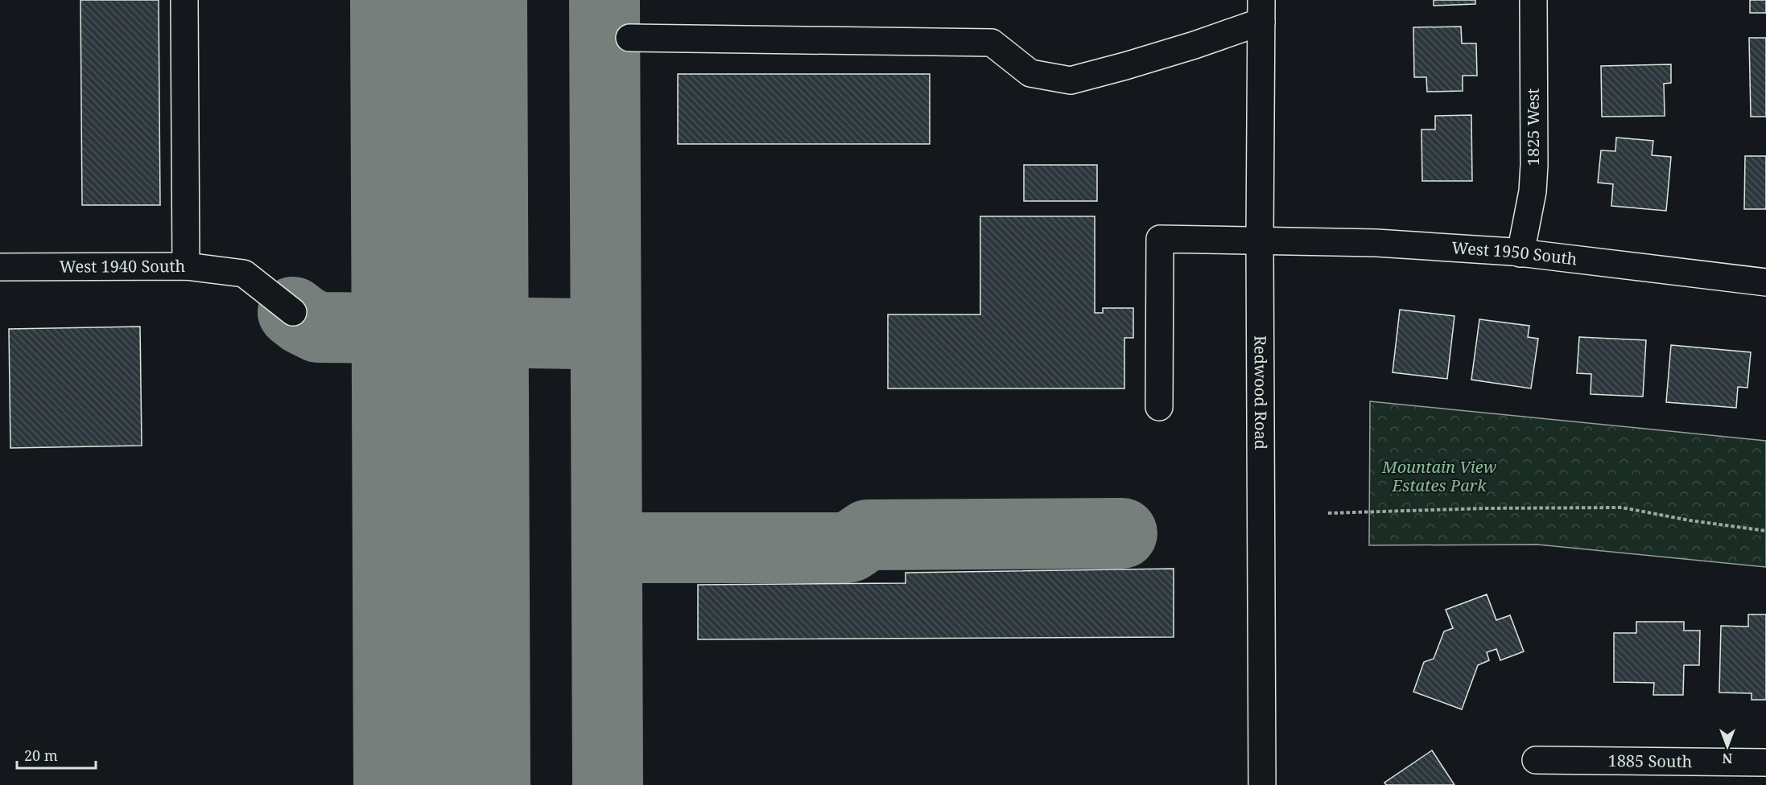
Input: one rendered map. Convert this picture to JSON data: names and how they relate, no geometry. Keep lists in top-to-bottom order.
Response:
{
  "streets": {
    "street": [
      "1825 West",
      "West 1950 South",
      "West 1940 South",
      "Redwood Road",
      "1885 South"
    ]
  },
  "crossings": [
    ["1825 West", "West 1950 South"],
    ["West 1950 South", "Redwood Road"]
  ],
  "parks": ["Mountain View Estates Park"],
  "scale_bar": "20 m",
  "north": "bottom"
}
